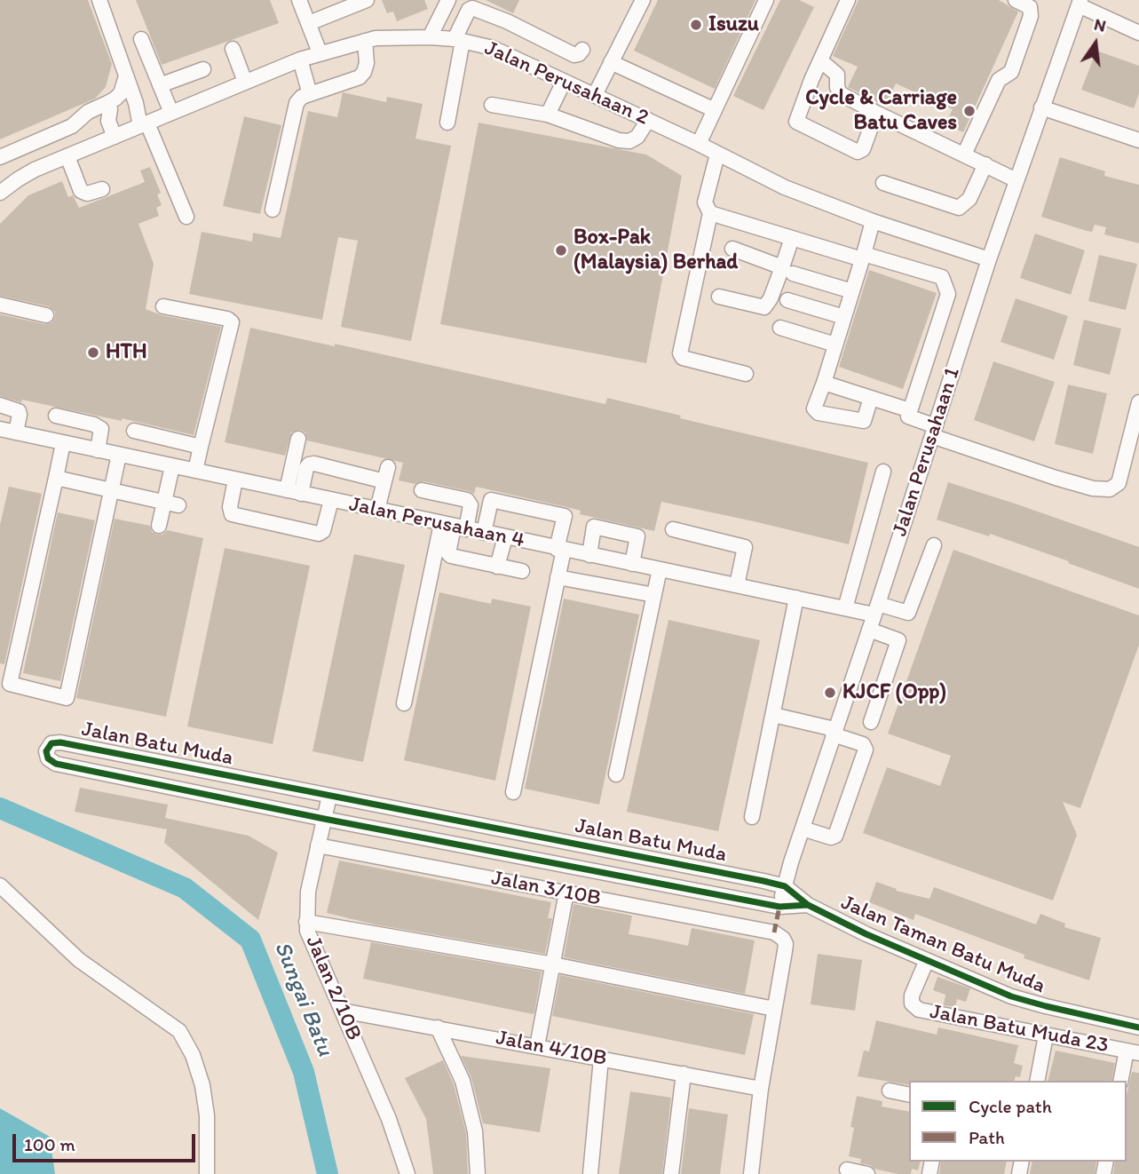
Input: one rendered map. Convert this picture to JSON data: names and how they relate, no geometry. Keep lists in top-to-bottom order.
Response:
{
  "streets": {
    "street": [
      "Jalan Perusahaan 2",
      "Jalan Perusahaan 1",
      "Jalan Perusahaan 4",
      "Jalan Batu Muda",
      "Jalan 3/10B",
      "Jalan Taman Batu Muda",
      "Jalan 2/10B",
      "Jalan Batu Muda 23",
      "Jalan 4/10B"
    ]
  },
  "crossings": [
    ["Jalan Perusahaan 2", "Jalan Perusahaan 1"],
    ["Jalan Perusahaan 1", "Jalan Perusahaan 4"],
    ["Jalan Perusahaan 1", "Jalan Batu Muda"],
    ["Jalan Perusahaan 1", "Jalan Taman Batu Muda"],
    ["Jalan Batu Muda", "Jalan Taman Batu Muda"],
    ["Jalan Batu Muda", "Jalan 2/10B"],
    ["Jalan 3/10B", "Jalan 2/10B"],
    ["Jalan Taman Batu Muda", "Jalan Batu Muda 23"],
    ["Jalan 2/10B", "Jalan 4/10B"]
  ],
  "water": ["Sungai Batu"],
  "places": [
    "Isuzu",
    "Cycle & Carriage Batu Caves",
    "Box-Pak (Malaysia) Berhad",
    "HTH",
    "KJCF (Opp)"
  ],
  "legend": ["Cycle path", "Path"],
  "scale_bar": "100 m",
  "north": "top"
}
